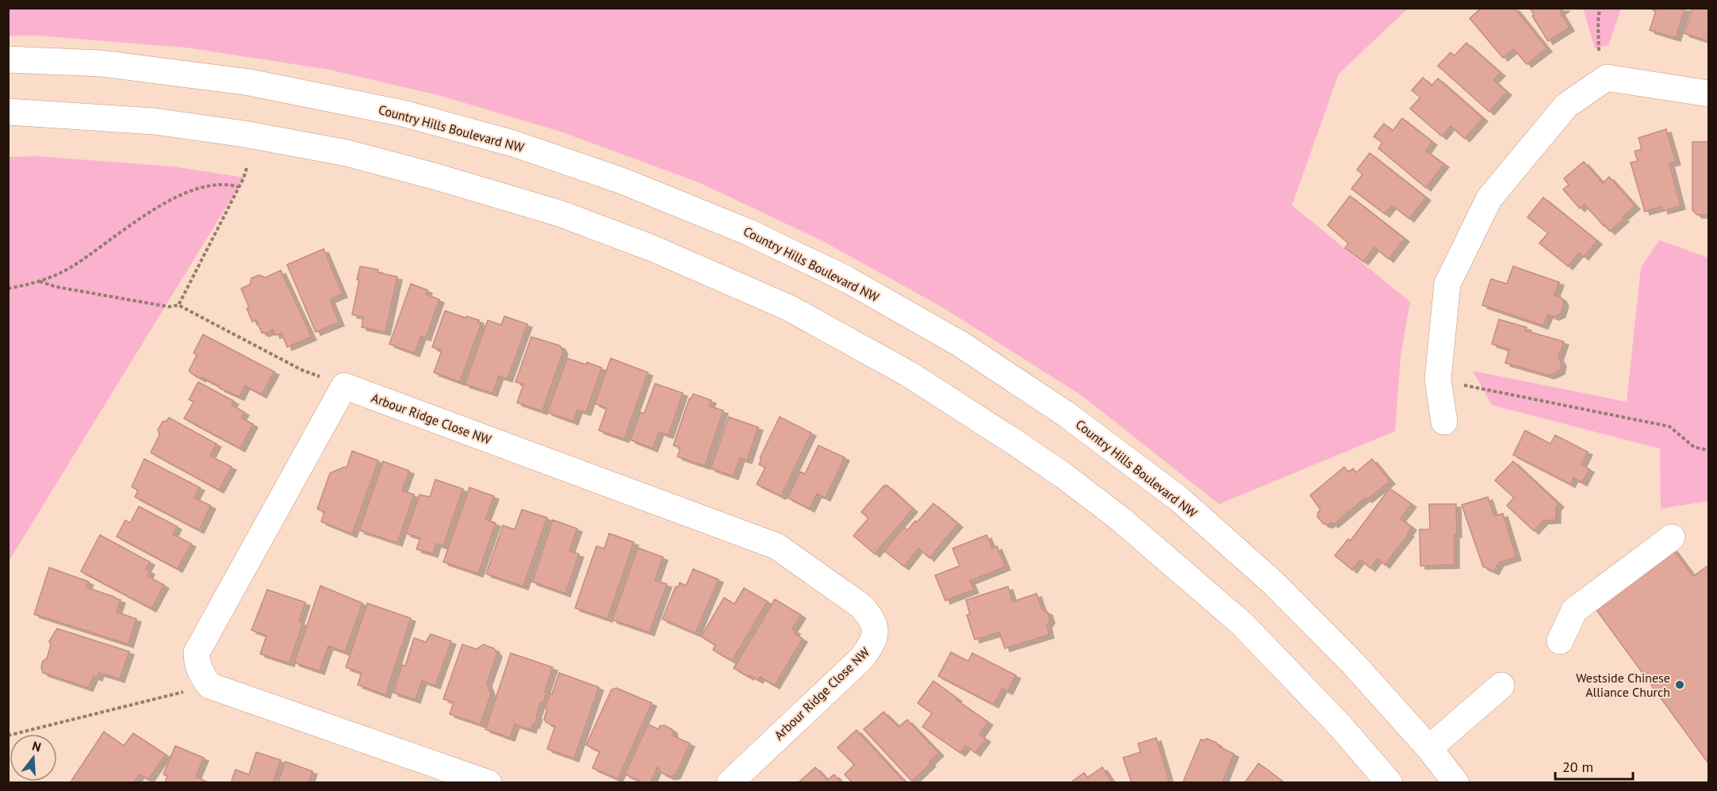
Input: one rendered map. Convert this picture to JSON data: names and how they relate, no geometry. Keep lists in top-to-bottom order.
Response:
{
  "streets": {
    "main road": ["Country Hills Boulevard NW", "Arbour Ridge Close NW"]
  },
  "places": ["Westside Chinese Alliance Church"],
  "scale_bar": "20 m",
  "north": "top"
}
